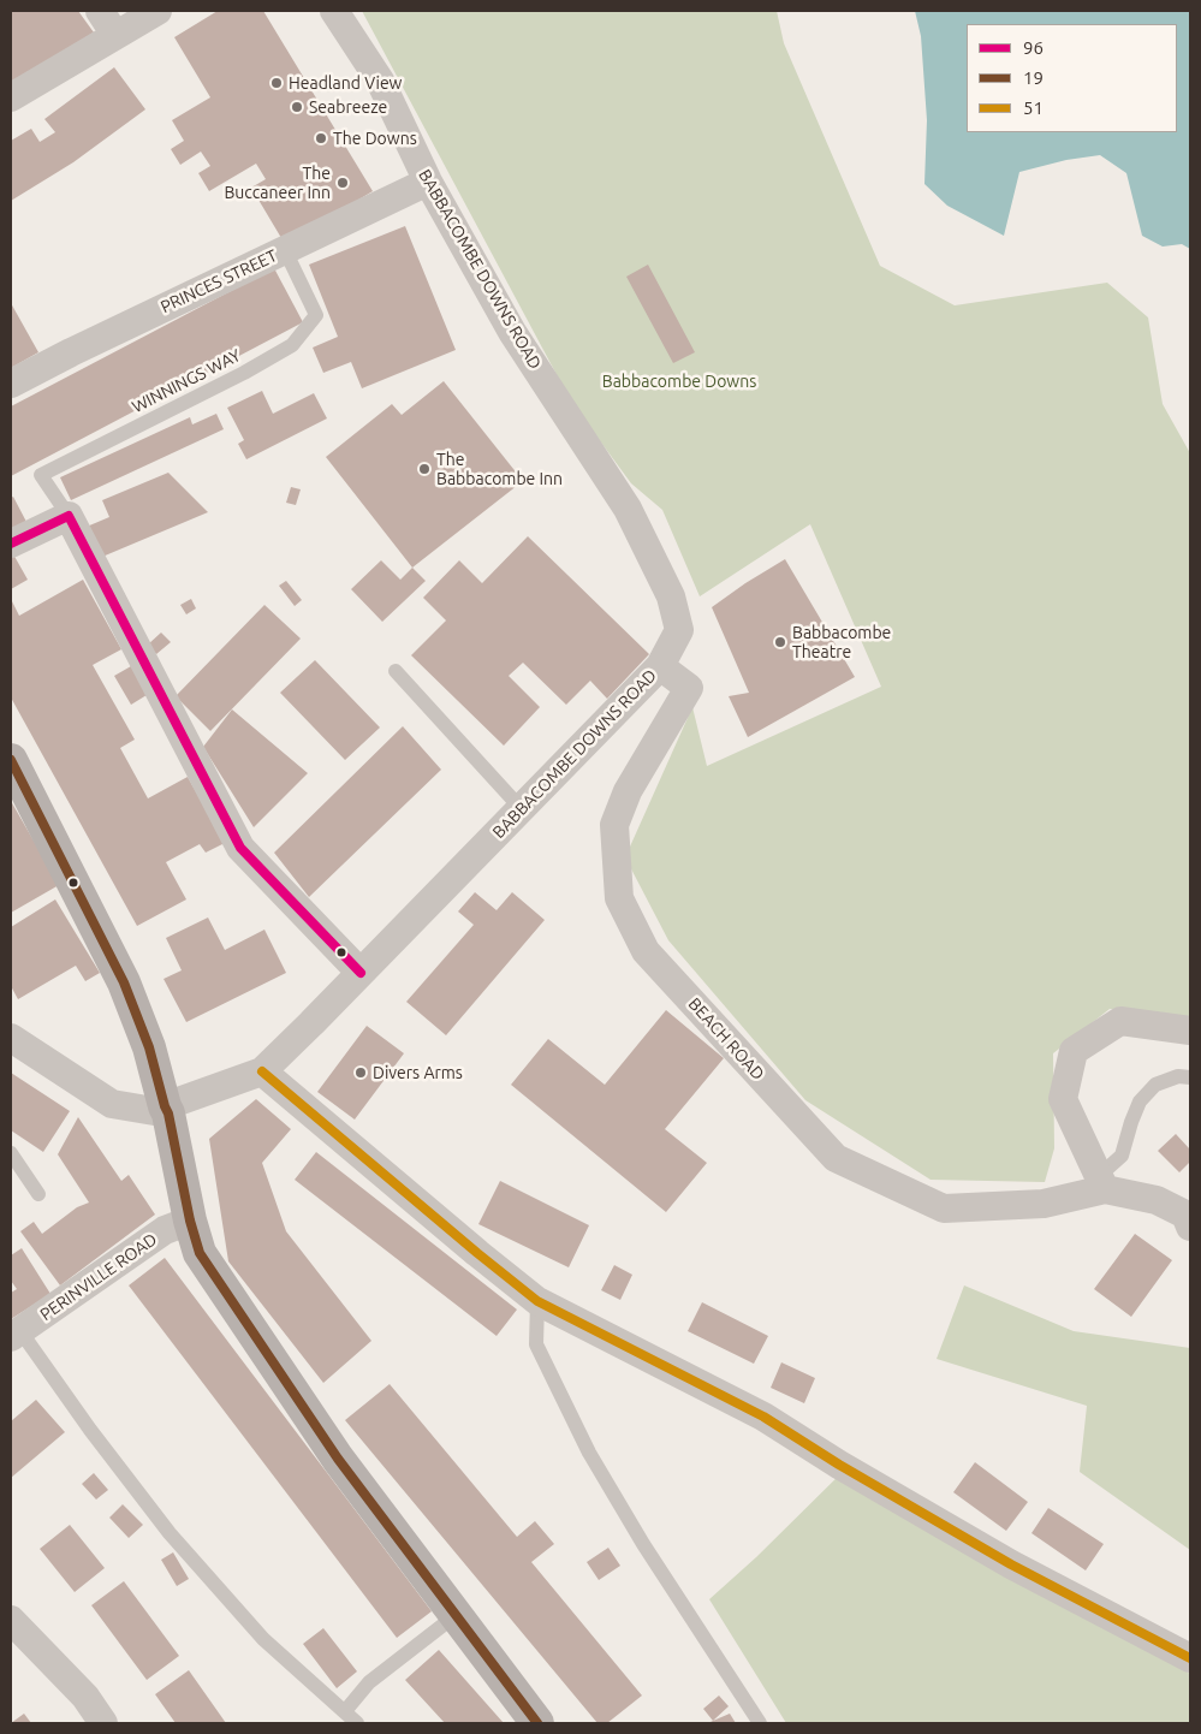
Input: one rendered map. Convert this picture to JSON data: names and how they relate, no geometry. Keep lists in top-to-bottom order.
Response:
{
  "streets": {
    "street": [
      "BABBACOMBE DOWNS ROAD",
      "PRINCES STREET",
      "BEACH ROAD",
      "PERINVILLE ROAD"
    ],
    "lane": ["WINNINGS WAY"]
  },
  "crossings": [
    ["BABBACOMBE DOWNS ROAD", "PRINCES STREET"],
    ["BABBACOMBE DOWNS ROAD", "BEACH ROAD"],
    ["PRINCES STREET", "WINNINGS WAY"]
  ],
  "parks": ["Babbacombe Downs"],
  "places": [
    "Headland View",
    "Seabreeze",
    "The Downs",
    "The Buccaneer Inn",
    "The Babbacombe Inn",
    "Babbacombe Theatre",
    "Divers Arms"
  ],
  "lines": ["transit line 96", "transit line 19", "transit line 51"],
  "legend": ["96", "19", "51"]
}
